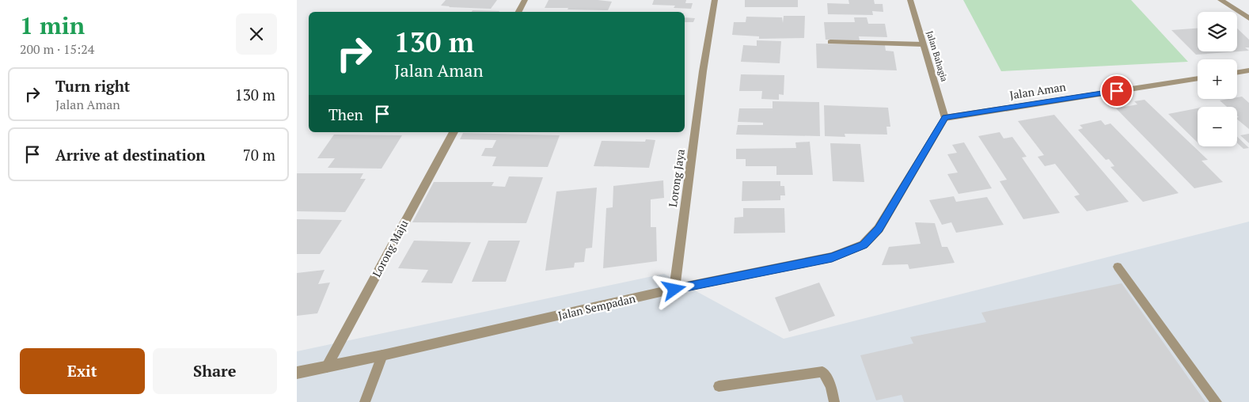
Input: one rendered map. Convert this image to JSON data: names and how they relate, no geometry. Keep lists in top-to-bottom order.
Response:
{
  "streets": {
    "street": [
      "Jalan Bahagia",
      "Jalan Aman",
      "Lorong Jaya",
      "Lorong Maju",
      "Jalan Sempadan"
    ]
  },
  "crossings": [
    ["Jalan Bahagia", "Jalan Aman"],
    ["Jalan Bahagia", "Jalan Sempadan"],
    ["Jalan Aman", "Jalan Sempadan"],
    ["Lorong Jaya", "Jalan Sempadan"],
    ["Lorong Maju", "Jalan Sempadan"]
  ],
  "page": {
    "heading": ["1 min", "200 m · 15:24"],
    "map_buttons": ["+", "−"],
    "turn": ["130 m", "Jalan Aman"],
    "list": [
      {
        "name": "Turn right",
        "note": "Jalan Aman",
        "value": "130 m"
      },
      {
        "name": "Arrive at destination",
        "value": "70 m"
      }
    ],
    "then": "Then",
    "buttons": ["Exit", "Share"]
  }
}
